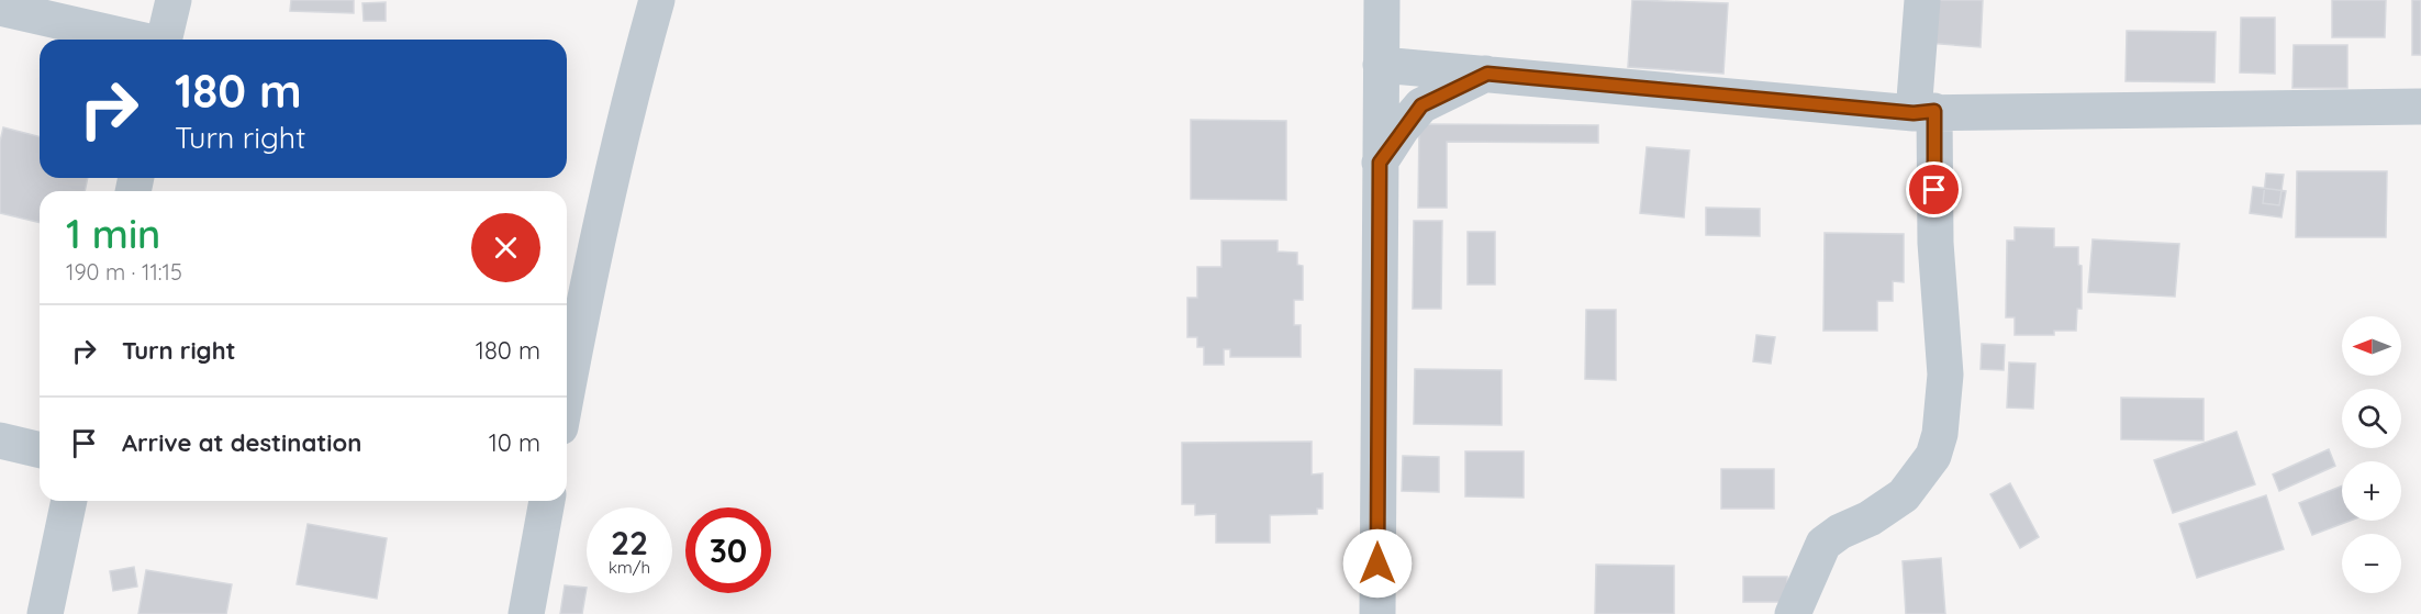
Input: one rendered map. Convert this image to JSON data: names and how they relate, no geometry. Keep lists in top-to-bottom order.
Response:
{
  "north": "left",
  "page": {
    "turn": ["180 m", "Turn right"],
    "heading": ["1 min", "190 m · 11:15"],
    "list": [
      {
        "name": "Turn right",
        "value": "180 m"
      },
      {
        "name": "Arrive at destination",
        "value": "10 m"
      }
    ],
    "map_buttons": ["+", "−"],
    "speed": "22 km/h",
    "limit": "30"
  }
}
